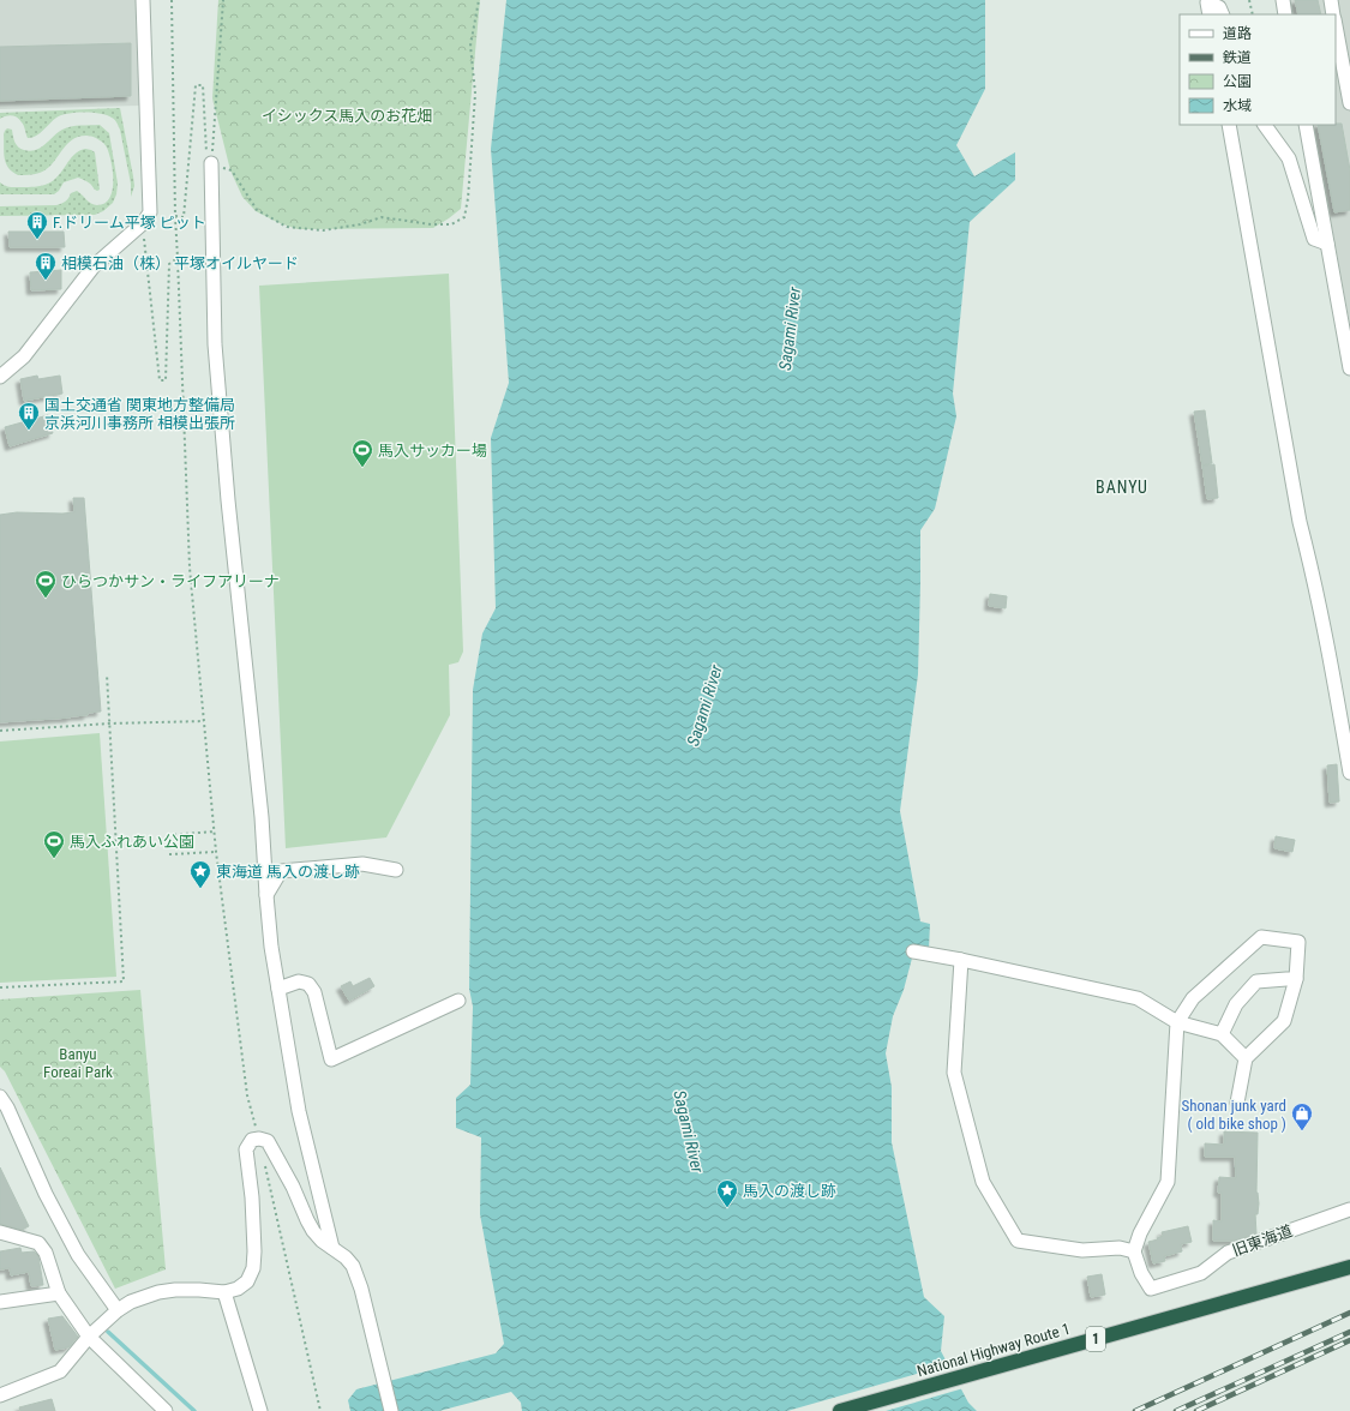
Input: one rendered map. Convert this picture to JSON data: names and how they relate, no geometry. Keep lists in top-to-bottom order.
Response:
{
  "streets": {
    "highway": ["1", "National Highway Route 1"],
    "street": ["旧東海道"]
  },
  "districts": ["BANYU"],
  "water": ["Sagami River"],
  "parks": ["イシックス馬入のお花畑", "Banyu Foreai Park"],
  "places": {
    "building": ["F.ドリーム平塚 ピット", "相模石油（株） 平塚オイルヤード", "国土交通省 関東地方整備局 京浜河川事務所 相模出張所"],
    "sports": ["馬入サッカー場", "ひらつかサン・ライフアリーナ", "馬入ふれあい公園"],
    "place": ["東海道 馬入の渡し跡", "馬入の渡し跡"],
    "shop": ["Shonan junk yard ( old bike shop )"]
  },
  "legend": [
    "道路",
    "鉄道",
    "公園",
    "水域"
  ]
}
